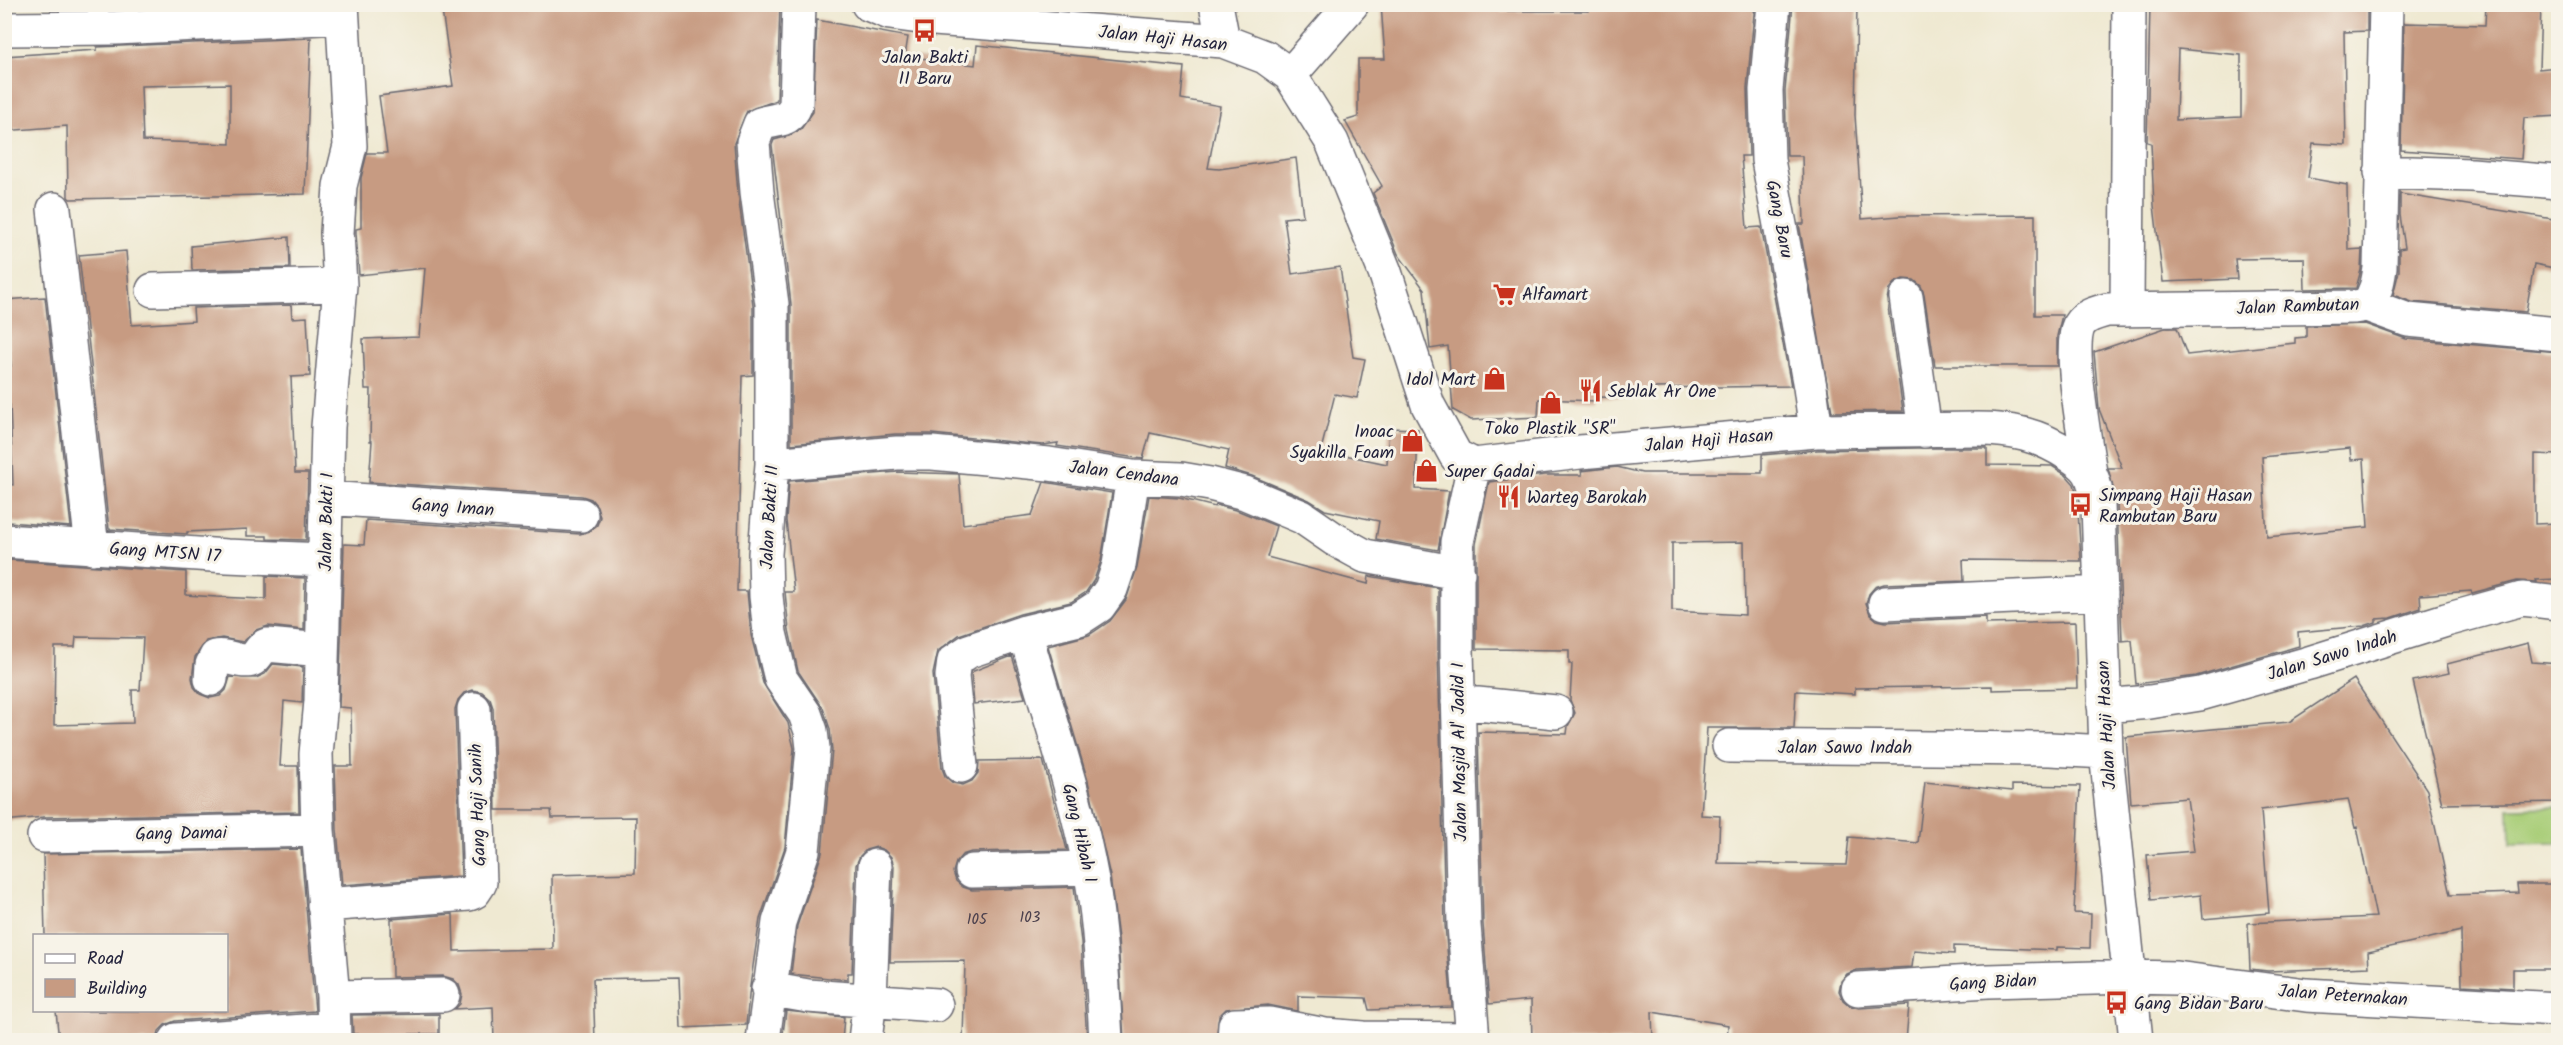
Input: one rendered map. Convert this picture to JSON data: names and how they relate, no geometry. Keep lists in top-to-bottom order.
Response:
{
  "streets": {
    "street": [
      "Jalan Haji Hasan",
      "Gang Baru",
      "Jalan Rambutan",
      "Jalan Cendana",
      "Gang Iman",
      "Jalan Bakti II",
      "Jalan Bakti I",
      "Gang MTSN 17",
      "Jalan Sawo Indah",
      "Jalan Masjid Al' Jadid I",
      "Gang Haji Sanih",
      "Gang Damai",
      "Gang Hibah I",
      "Gang Bidan",
      "Jalan Peternakan"
    ]
  },
  "crossings": [
    ["Jalan Haji Hasan", "Gang Baru"],
    ["Jalan Haji Hasan", "Jalan Rambutan"],
    ["Jalan Haji Hasan", "Jalan Sawo Indah"],
    ["Jalan Haji Hasan", "Jalan Masjid Al' Jadid I"],
    ["Jalan Haji Hasan", "Gang Bidan"],
    ["Jalan Haji Hasan", "Jalan Peternakan"],
    ["Jalan Cendana", "Jalan Bakti II"],
    ["Jalan Cendana", "Jalan Masjid Al' Jadid I"],
    ["Gang Iman", "Jalan Bakti I"],
    ["Jalan Bakti I", "Gang MTSN 17"],
    ["Jalan Bakti I", "Gang Haji Sanih"],
    ["Jalan Bakti I", "Gang Damai"],
    ["Gang Bidan", "Jalan Peternakan"]
  ],
  "places": {
    "bus stop": ["Jalan Bakti II Baru", "Simpang Haji Hasan Rambutan Baru", "Gang Bidan Baru"],
    "supermarket": ["Alfamart"],
    "shop": [
      "Idol Mart",
      "Toko Plastik \"SR\"",
      "Inoac Syakilla Foam",
      "Super Gadai"
    ],
    "restaurant": ["Seblak Ar One", "Warteg Barokah"]
  },
  "house_numbers": ["103", "105"],
  "legend": ["Road", "Building"]
}
